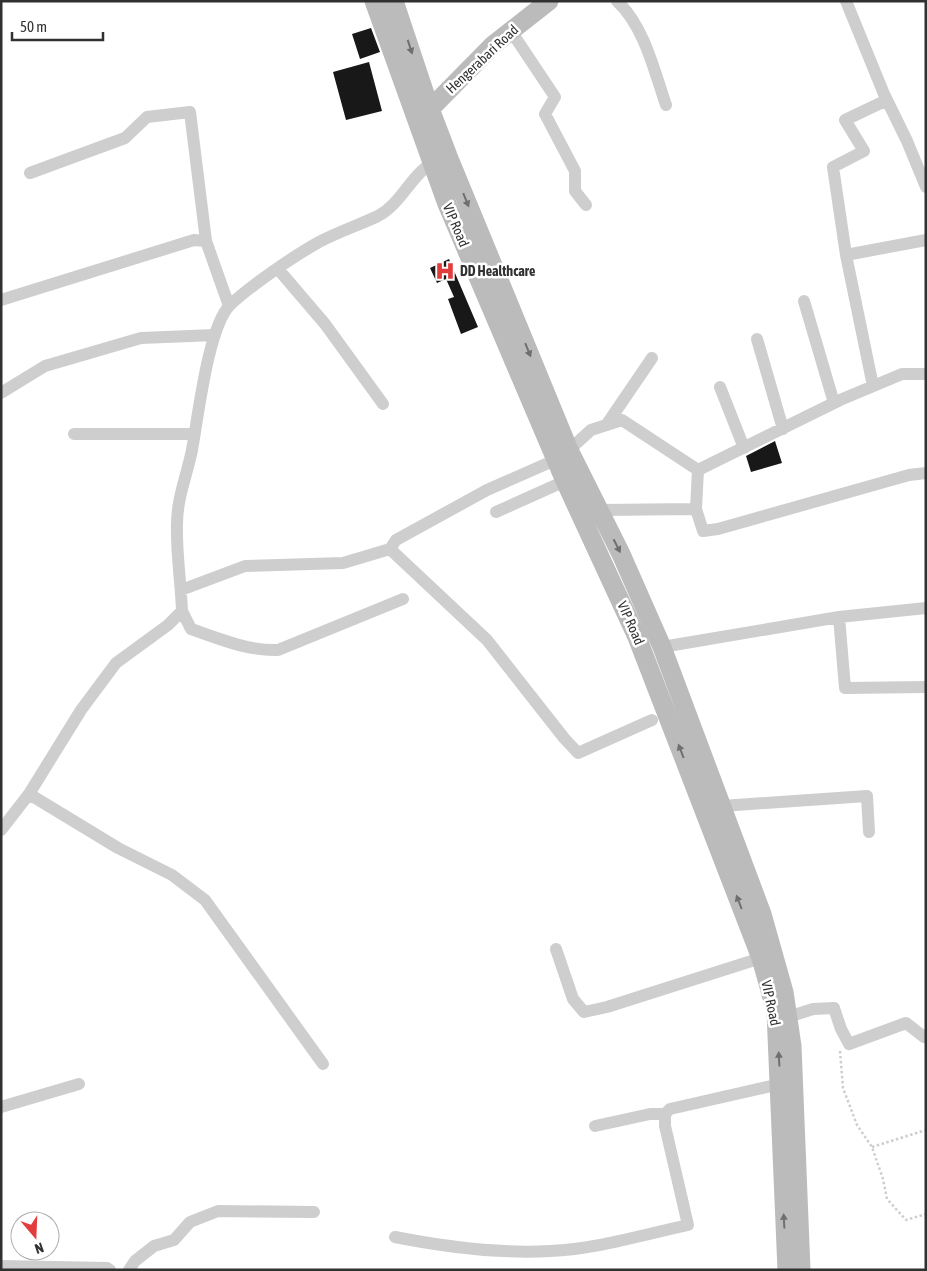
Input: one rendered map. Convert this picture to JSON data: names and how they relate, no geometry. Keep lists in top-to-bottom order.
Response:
{
  "streets": {
    "main road": ["Hengerabari Road", "VIP Road"]
  },
  "crossings": [
    ["Hengerabari Road", "VIP Road"]
  ],
  "places": {
    "hospital": ["DD Healthcare"]
  },
  "scale_bar": "50 m",
  "north": "bottom"
}
